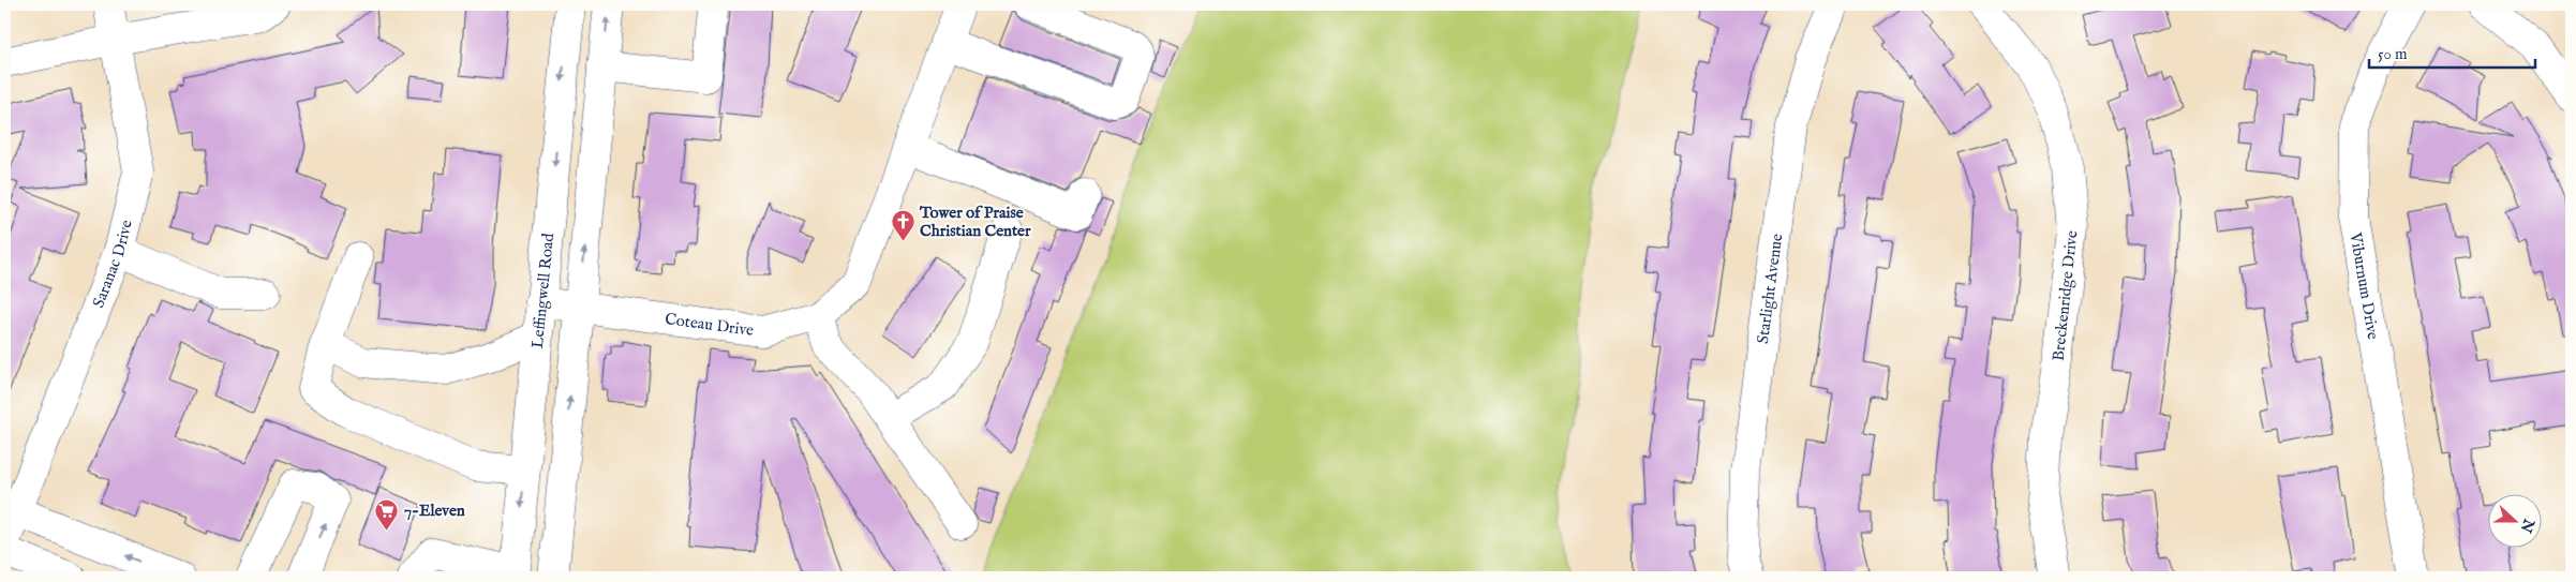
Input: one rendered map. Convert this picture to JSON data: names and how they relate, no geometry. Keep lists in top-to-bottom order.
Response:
{
  "streets": {
    "street": [
      "Saranac Drive",
      "Viburnum Drive",
      "Starlight Avenue",
      "Leffingwell Road",
      "Breckenridge Drive",
      "Coteau Drive"
    ]
  },
  "crossings": [
    ["Leffingwell Road", "Coteau Drive"]
  ],
  "places": {
    "church": ["Tower of Praise Christian Center"],
    "supermarket": ["7-Eleven"]
  },
  "scale_bar": "50 m",
  "north": "right"
}
